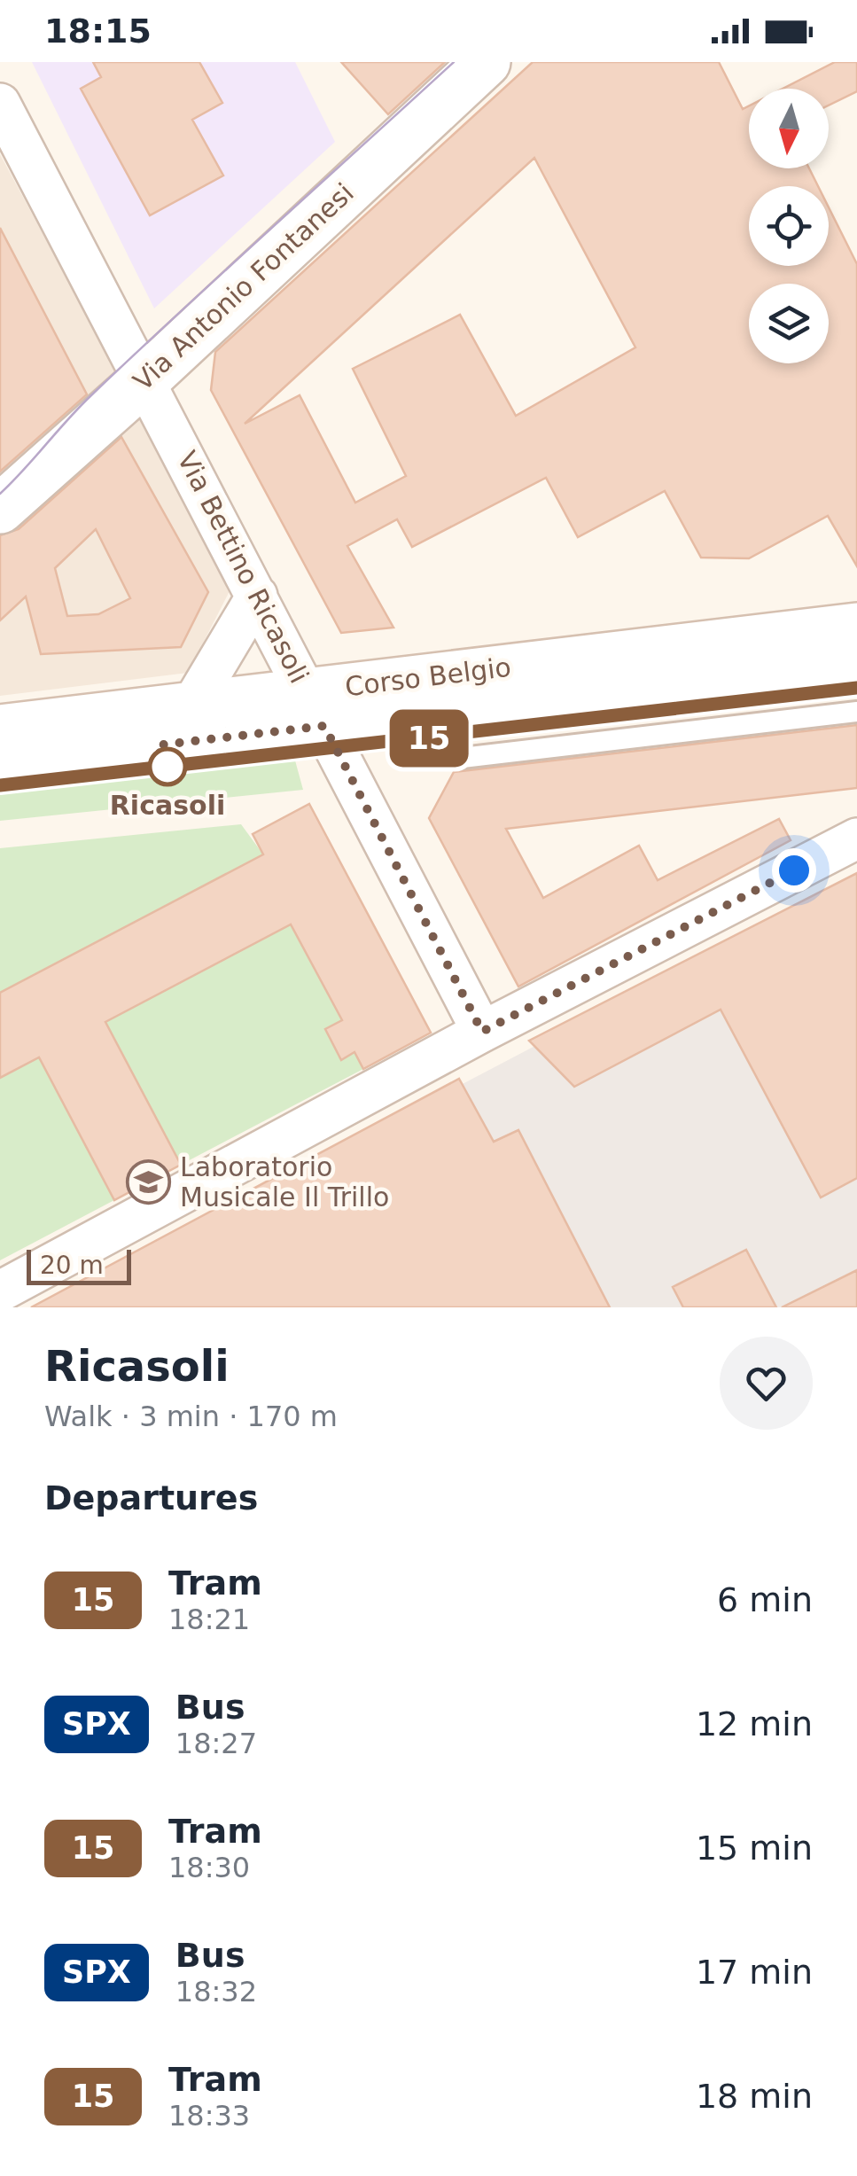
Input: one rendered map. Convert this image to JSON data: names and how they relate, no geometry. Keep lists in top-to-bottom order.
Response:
{
  "streets": {
    "main road": ["Via Antonio Fontanesi", "Corso Belgio"],
    "street": ["Via Bettino Ricasoli"]
  },
  "crossings": [
    ["Via Antonio Fontanesi", "Via Bettino Ricasoli"],
    ["Via Bettino Ricasoli", "Corso Belgio"]
  ],
  "places": {
    "other": ["Ricasoli"],
    "school or university": ["Laboratorio Musicale Il Trillo"]
  },
  "lines": ["tram line 15"],
  "scale_bar": "20 m",
  "north": "bottom",
  "page": {
    "status": "18:15",
    "on_map": "15",
    "scale": "20 m",
    "heading": [
      ["Ricasoli", "Walk · 3 min · 170 m"],
      "Departures"
    ],
    "list": [
      {
        "mark": "15",
        "name": "Tram",
        "note": "18:21",
        "value": "6 min"
      },
      {
        "mark": "SPX",
        "name": "Bus",
        "note": "18:27",
        "value": "12 min"
      },
      {
        "mark": "15",
        "name": "Tram",
        "note": "18:30",
        "value": "15 min"
      },
      {
        "mark": "SPX",
        "name": "Bus",
        "note": "18:32",
        "value": "17 min"
      },
      {
        "mark": "15",
        "name": "Tram",
        "note": "18:33",
        "value": "18 min"
      }
    ]
  }
}
